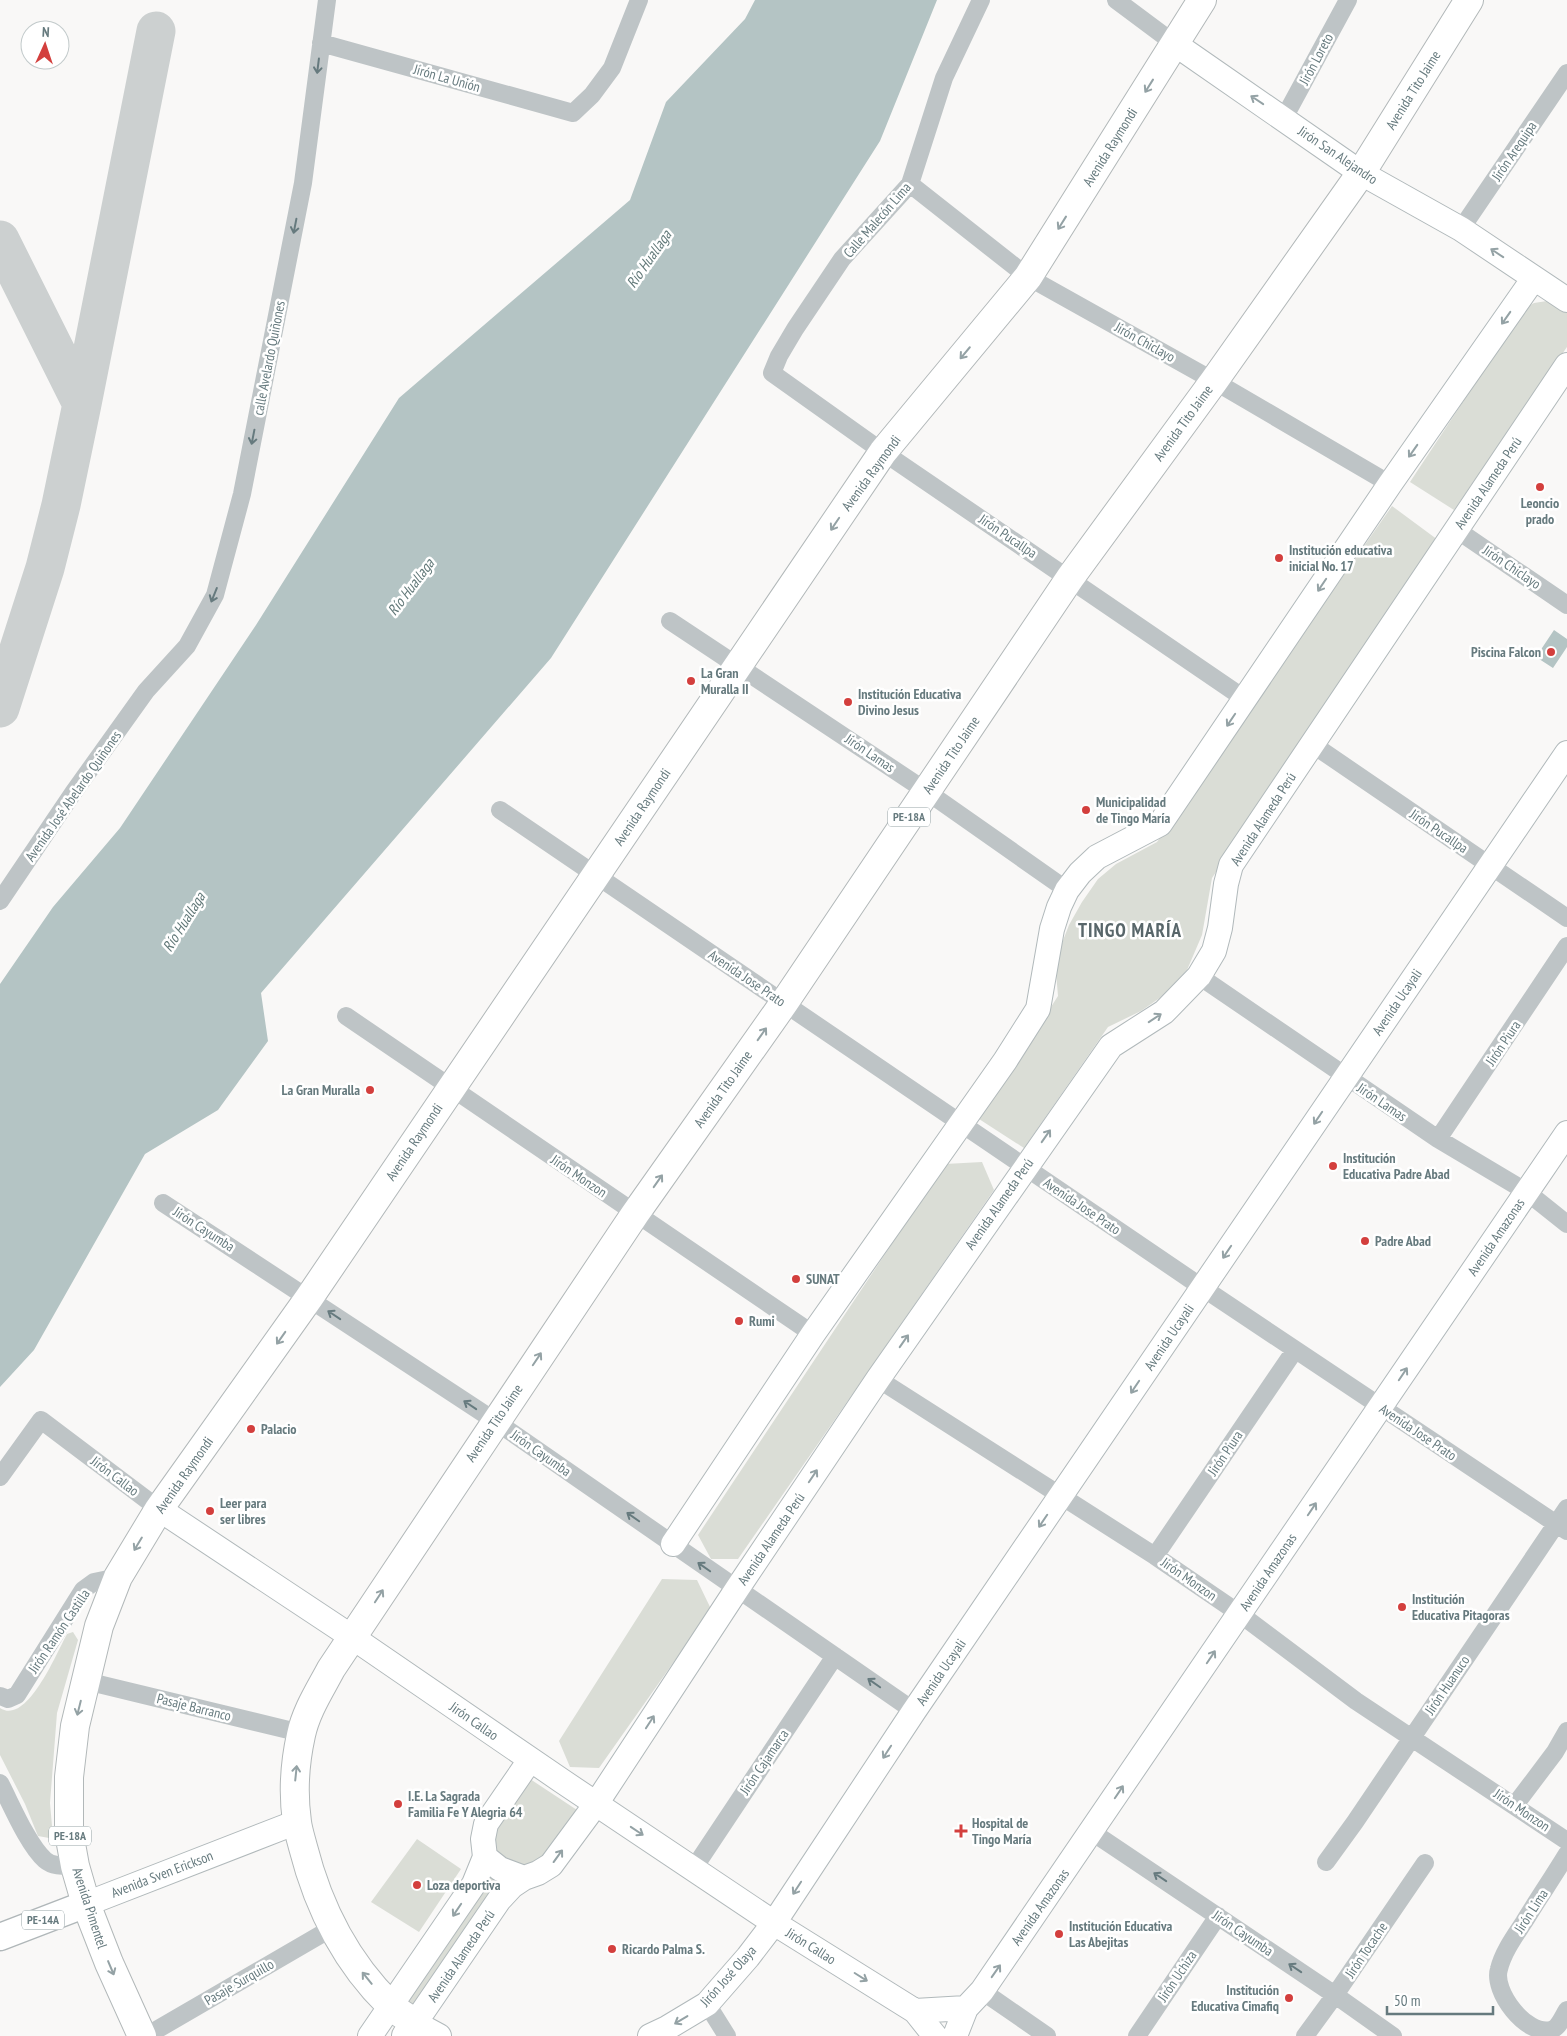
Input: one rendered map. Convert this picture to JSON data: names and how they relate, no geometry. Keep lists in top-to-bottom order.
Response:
{
  "streets": {
    "highway": [
      "Avenida Tito Jaime",
      "Avenida Raymondi",
      "PE-18A",
      "Avenida Pimentel"
    ],
    "main road": ["Avenida Sven Erickson", "PE-14A"],
    "street": [
      "Jirón Loreto",
      "Jirón La Unión",
      "Jirón Arequipa",
      "Jirón San Alejandro",
      "Calle Malecón Lima",
      "Jirón Chiclayo",
      "calle Avelardo Quiñones",
      "Avenida Alameda Perú",
      "Jirón Pucallpa",
      "Jirón Lamas",
      "Avenida José Abelardo Quiñones",
      "Avenida Jose Prato",
      "Avenida Ucayali",
      "Jirón Piura",
      "Jirón Monzon",
      "Jirón Cayumba",
      "Avenida Amazonas",
      "Jirón Callao",
      "Jirón Ramón Castilla",
      "Jirón Huanuco",
      "Pasaje Barranco",
      "Jirón Cajamarca",
      "Jirón Lima",
      "Jirón Tocache",
      "Jirón José Olaya",
      "Jirón Uchiza",
      "Pasaje Surquillo"
    ]
  },
  "crossings": [
    ["Jirón Loreto", "Jirón San Alejandro"],
    ["Jirón La Unión", "calle Avelardo Quiñones"],
    ["Avenida Tito Jaime", "Jirón San Alejandro"],
    ["Avenida Tito Jaime", "Jirón Chiclayo"],
    ["Avenida Tito Jaime", "Jirón Pucallpa"],
    ["Avenida Tito Jaime", "Jirón Lamas"],
    ["Avenida Tito Jaime", "PE-18A"],
    ["Avenida Tito Jaime", "Avenida Jose Prato"],
    ["Avenida Tito Jaime", "Jirón Monzon"],
    ["Avenida Tito Jaime", "Jirón Cayumba"],
    ["Avenida Tito Jaime", "Jirón Callao"],
    ["Avenida Raymondi", "Jirón San Alejandro"],
    ["Avenida Raymondi", "Jirón Chiclayo"],
    ["Avenida Raymondi", "Jirón Pucallpa"],
    ["Avenida Raymondi", "Jirón Lamas"],
    ["Avenida Raymondi", "Avenida Jose Prato"],
    ["Avenida Raymondi", "Jirón Monzon"],
    ["Avenida Raymondi", "Jirón Cayumba"],
    ["Avenida Raymondi", "Jirón Callao"],
    ["Avenida Raymondi", "Jirón Ramón Castilla"],
    ["Avenida Raymondi", "Avenida Pimentel"],
    ["Jirón Arequipa", "Jirón San Alejandro"],
    ["Calle Malecón Lima", "Jirón Chiclayo"],
    ["Calle Malecón Lima", "Jirón Pucallpa"],
    ["Jirón Chiclayo", "Avenida Alameda Perú"],
    ["calle Avelardo Quiñones", "Avenida José Abelardo Quiñones"],
    ["Avenida Alameda Perú", "Jirón Pucallpa"],
    ["Avenida Alameda Perú", "Jirón Lamas"],
    ["Avenida Alameda Perú", "PE-18A"],
    ["Avenida Alameda Perú", "Avenida Jose Prato"],
    ["Avenida Alameda Perú", "Jirón Monzon"],
    ["Avenida Alameda Perú", "Jirón Cayumba"],
    ["Avenida Alameda Perú", "Jirón Callao"],
    ["Jirón Pucallpa", "Avenida Ucayali"],
    ["Jirón Lamas", "Avenida Ucayali"],
    ["Jirón Lamas", "Jirón Piura"],
    ["Jirón Lamas", "Avenida Amazonas"],
    ["PE-18A", "Jirón Callao"],
    ["PE-18A", "Pasaje Barranco"],
    ["PE-18A", "Avenida Sven Erickson"],
    ["PE-18A", "Pasaje Surquillo"],
    ["Avenida Jose Prato", "Avenida Ucayali"],
    ["Avenida Jose Prato", "Jirón Piura"],
    ["Avenida Jose Prato", "Avenida Amazonas"],
    ["Avenida Jose Prato", "Jirón Huanuco"],
    ["Avenida Ucayali", "Jirón Monzon"],
    ["Avenida Ucayali", "Jirón Cayumba"],
    ["Avenida Ucayali", "Jirón Callao"],
    ["Avenida Ucayali", "Jirón José Olaya"],
    ["Jirón Piura", "Jirón Monzon"],
    ["Jirón Monzon", "Avenida Amazonas"],
    ["Jirón Monzon", "Jirón Huanuco"],
    ["Jirón Cayumba", "Avenida Amazonas"],
    ["Jirón Cayumba", "Jirón Cajamarca"],
    ["Jirón Cayumba", "Jirón Tocache"],
    ["Jirón Cayumba", "Jirón Uchiza"],
    ["Jirón Callao", "Jirón Cajamarca"],
    ["Jirón Callao", "Jirón José Olaya"],
    ["Pasaje Barranco", "Avenida Pimentel"],
    ["Avenida Sven Erickson", "Avenida Pimentel"],
    ["Avenida Pimentel", "Pasaje Surquillo"]
  ],
  "one_way": [
    "Avenida Tito Jaime",
    "Avenida Raymondi",
    "Jirón San Alejandro",
    "calle Avelardo Quiñones",
    "Avenida Ucayali",
    "Jirón Cayumba",
    "Avenida Amazonas",
    "Jirón José Olaya"
  ],
  "districts": ["TINGO MARÍA"],
  "water": ["Río Huallaga"],
  "places": {
    "other": [
      "Leoncio prado",
      "Institución educativa inicial No. 17",
      "Piscina Falcon",
      "La Gran Muralla II",
      "Institución Educativa Divino Jesus",
      "Municipalidad de Tingo María",
      "La Gran Muralla",
      "Institución Educativa Padre Abad",
      "Padre Abad",
      "SUNAT",
      "Rumi",
      "Palacio",
      "Leer para ser libres",
      "Institución Educativa Pitagoras",
      "I.E. La Sagrada Familia Fe Y Alegria 64",
      "Loza deportiva",
      "Institución Educativa Las Abejitas",
      "Ricardo Palma S.",
      "Institución Educativa Cimafiq"
    ],
    "health": ["Hospital de Tingo María"]
  },
  "scale_bar": "50 m",
  "north": "top"
}
